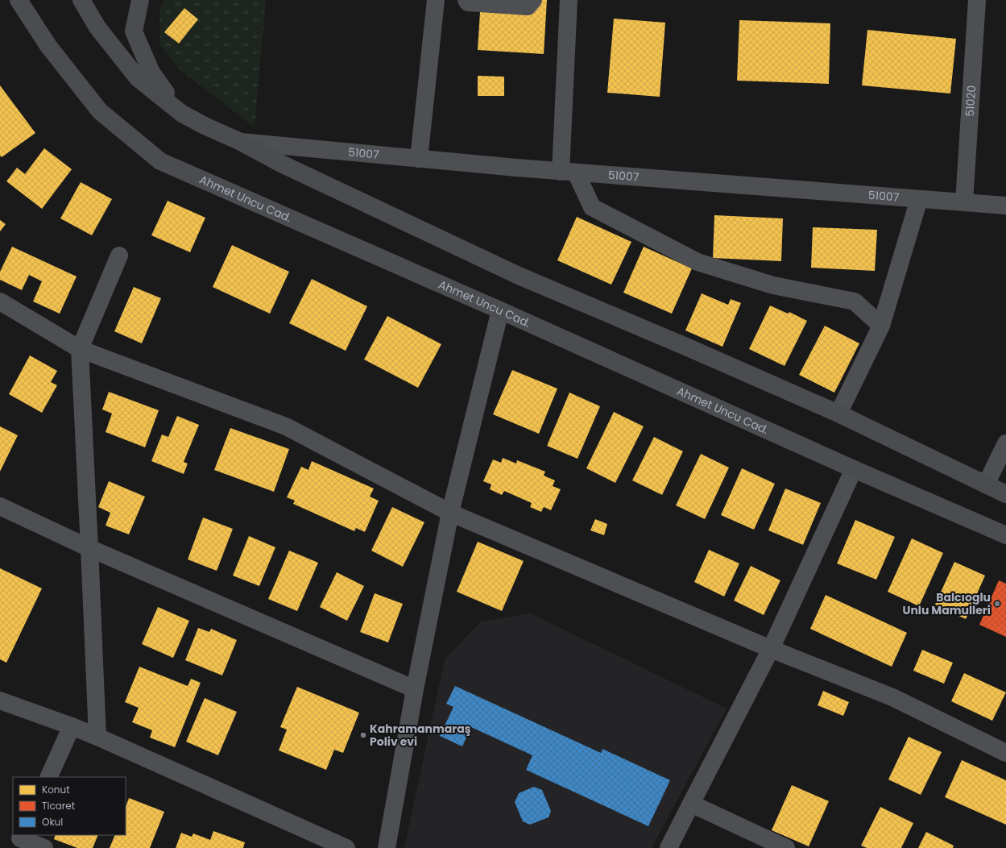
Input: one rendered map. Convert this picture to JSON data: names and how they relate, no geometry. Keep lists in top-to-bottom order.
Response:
{
  "streets": {
    "main road": ["Ahmet Uncu Cad."],
    "street": ["51020", "51007"]
  },
  "crossings": [
    ["51020", "51007"]
  ],
  "places": ["Balcıoglu Unlu Mamulleri", "Kahramanmaraş Poliv evi"],
  "legend": ["Konut", "Ticaret", "Okul"]
}
